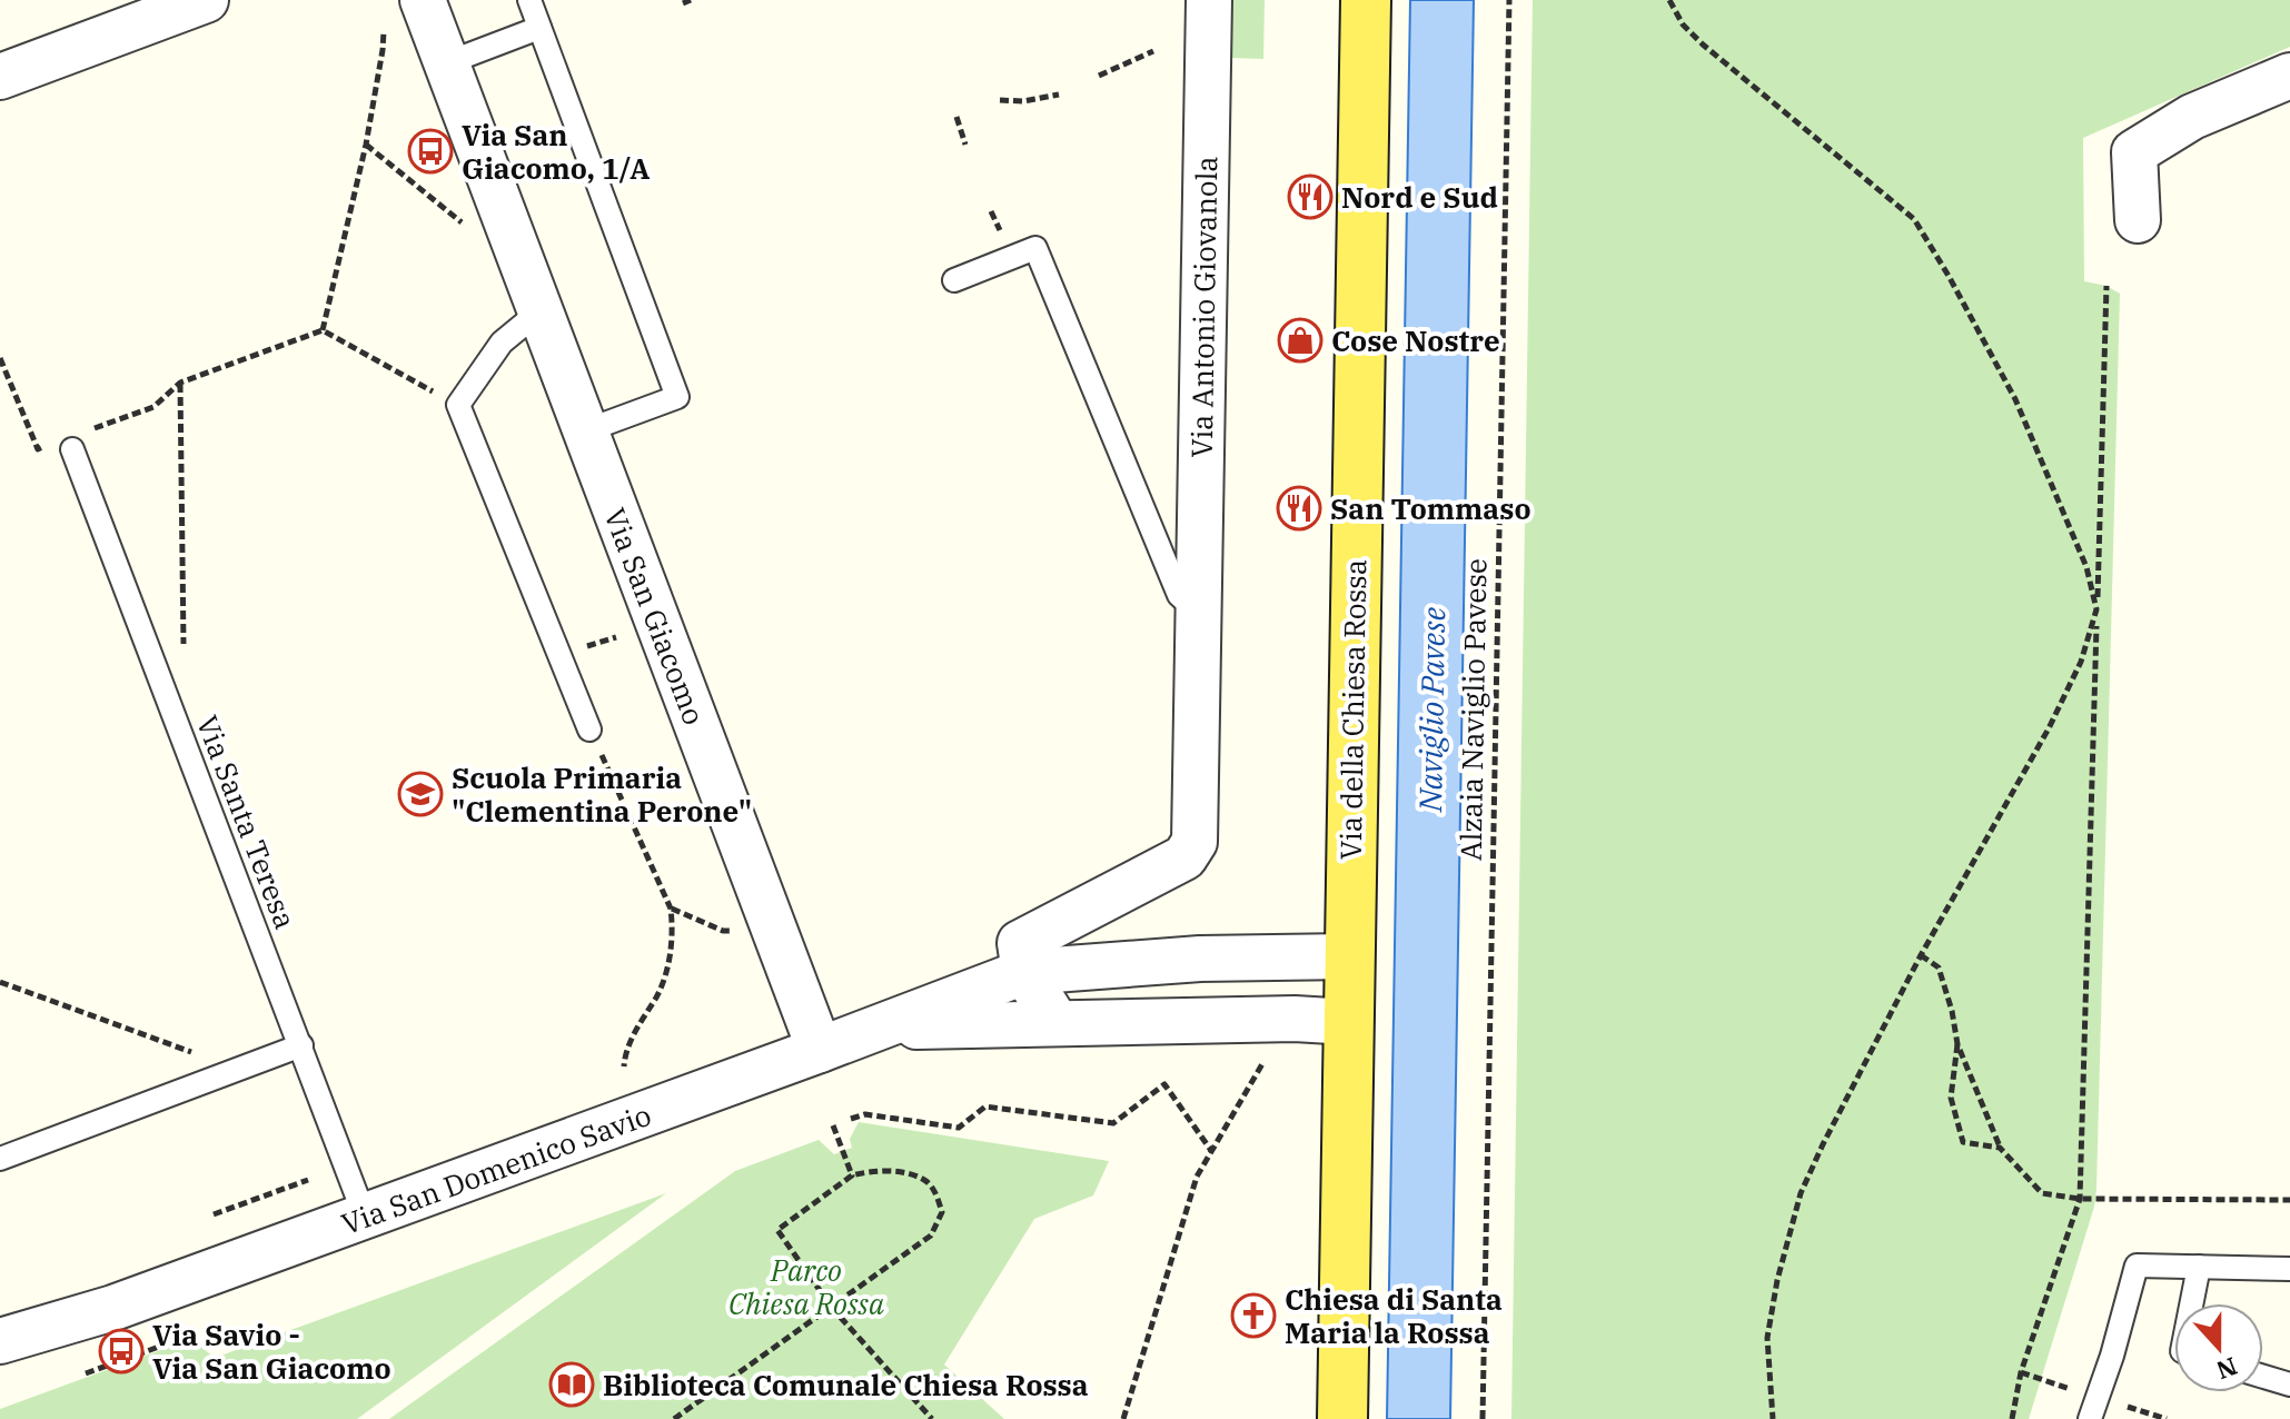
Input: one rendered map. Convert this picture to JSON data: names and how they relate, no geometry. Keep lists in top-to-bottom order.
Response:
{
  "streets": {
    "main road": ["Via della Chiesa Rossa"],
    "street": ["Via Antonio Giovanola", "Via San Giacomo", "Via San Domenico Savio"],
    "lane": ["Via Santa Teresa"],
    "path": ["Alzaia Naviglio Pavese"]
  },
  "crossings": [
    ["Via Antonio Giovanola", "Via San Domenico Savio"],
    ["Via San Giacomo", "Via San Domenico Savio"],
    ["Via della Chiesa Rossa", "Via San Domenico Savio"],
    ["Via Santa Teresa", "Via San Domenico Savio"]
  ],
  "water": ["Naviglio Pavese"],
  "parks": ["Parco Chiesa Rossa"],
  "places": {
    "bus stop": ["Via San Giacomo, 1/A", "Via Savio - Via San Giacomo"],
    "restaurant": ["Nord e Sud", "San Tommaso"],
    "shop": ["Cose Nostre"],
    "school or university": ["Scuola Primaria \"Clementina Perone\""],
    "church": ["Chiesa di Santa Maria la Rossa"],
    "library": ["Biblioteca Comunale Chiesa Rossa"]
  },
  "north": "bottom"
}
